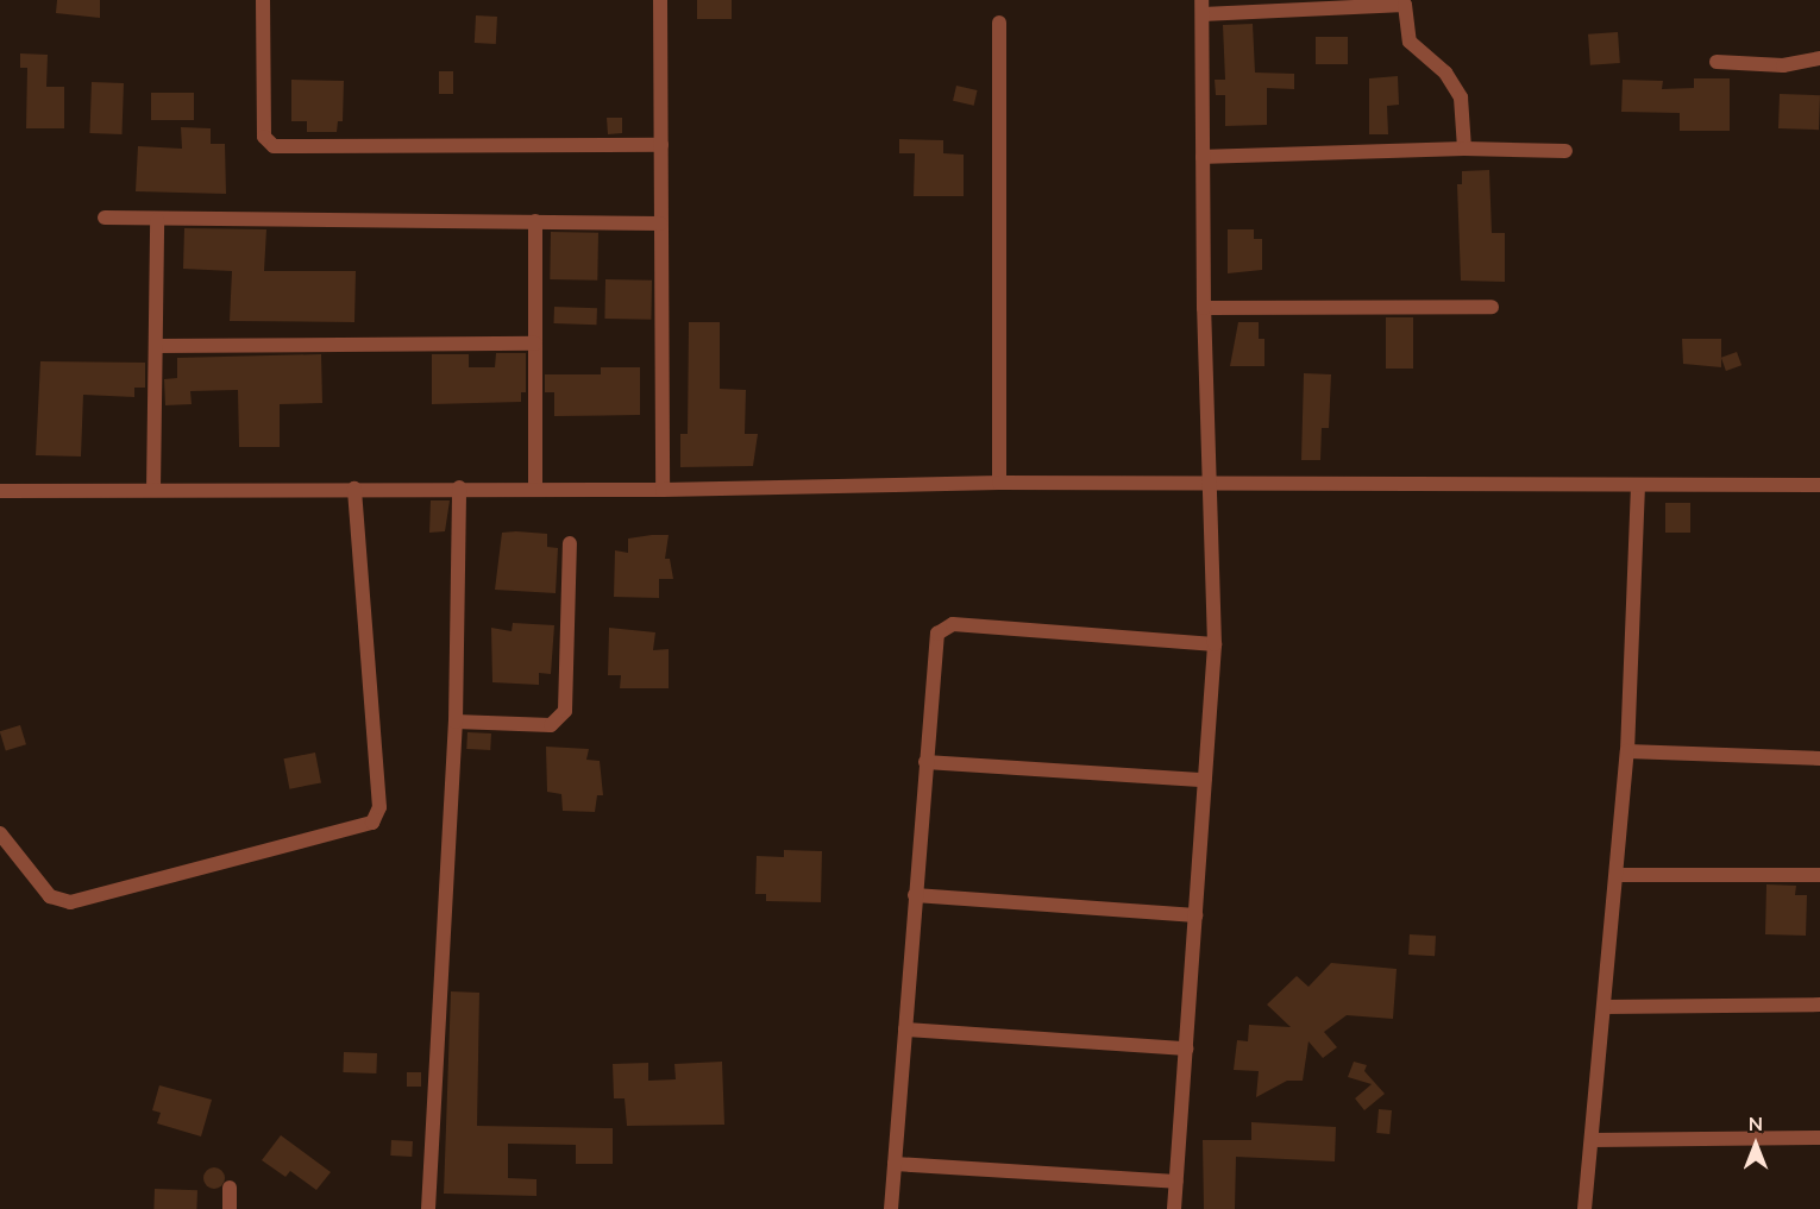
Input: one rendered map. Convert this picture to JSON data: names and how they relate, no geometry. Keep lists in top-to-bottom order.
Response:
{
  "north": "top"
}
